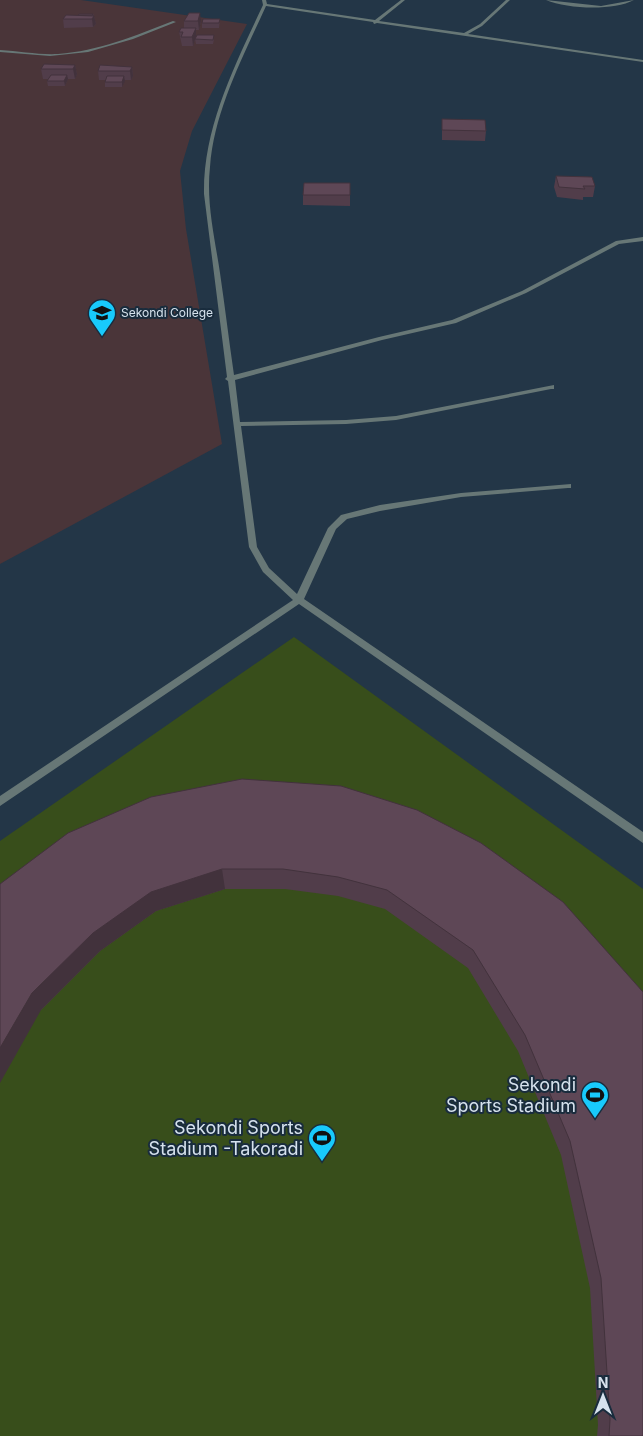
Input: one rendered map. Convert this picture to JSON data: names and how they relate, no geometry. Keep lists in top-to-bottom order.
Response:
{
  "places": {
    "school or university": ["Sekondi College"],
    "sports": ["Sekondi Sports Stadium", "Sekondi Sports Stadium -Takoradi"]
  },
  "north": "top"
}
